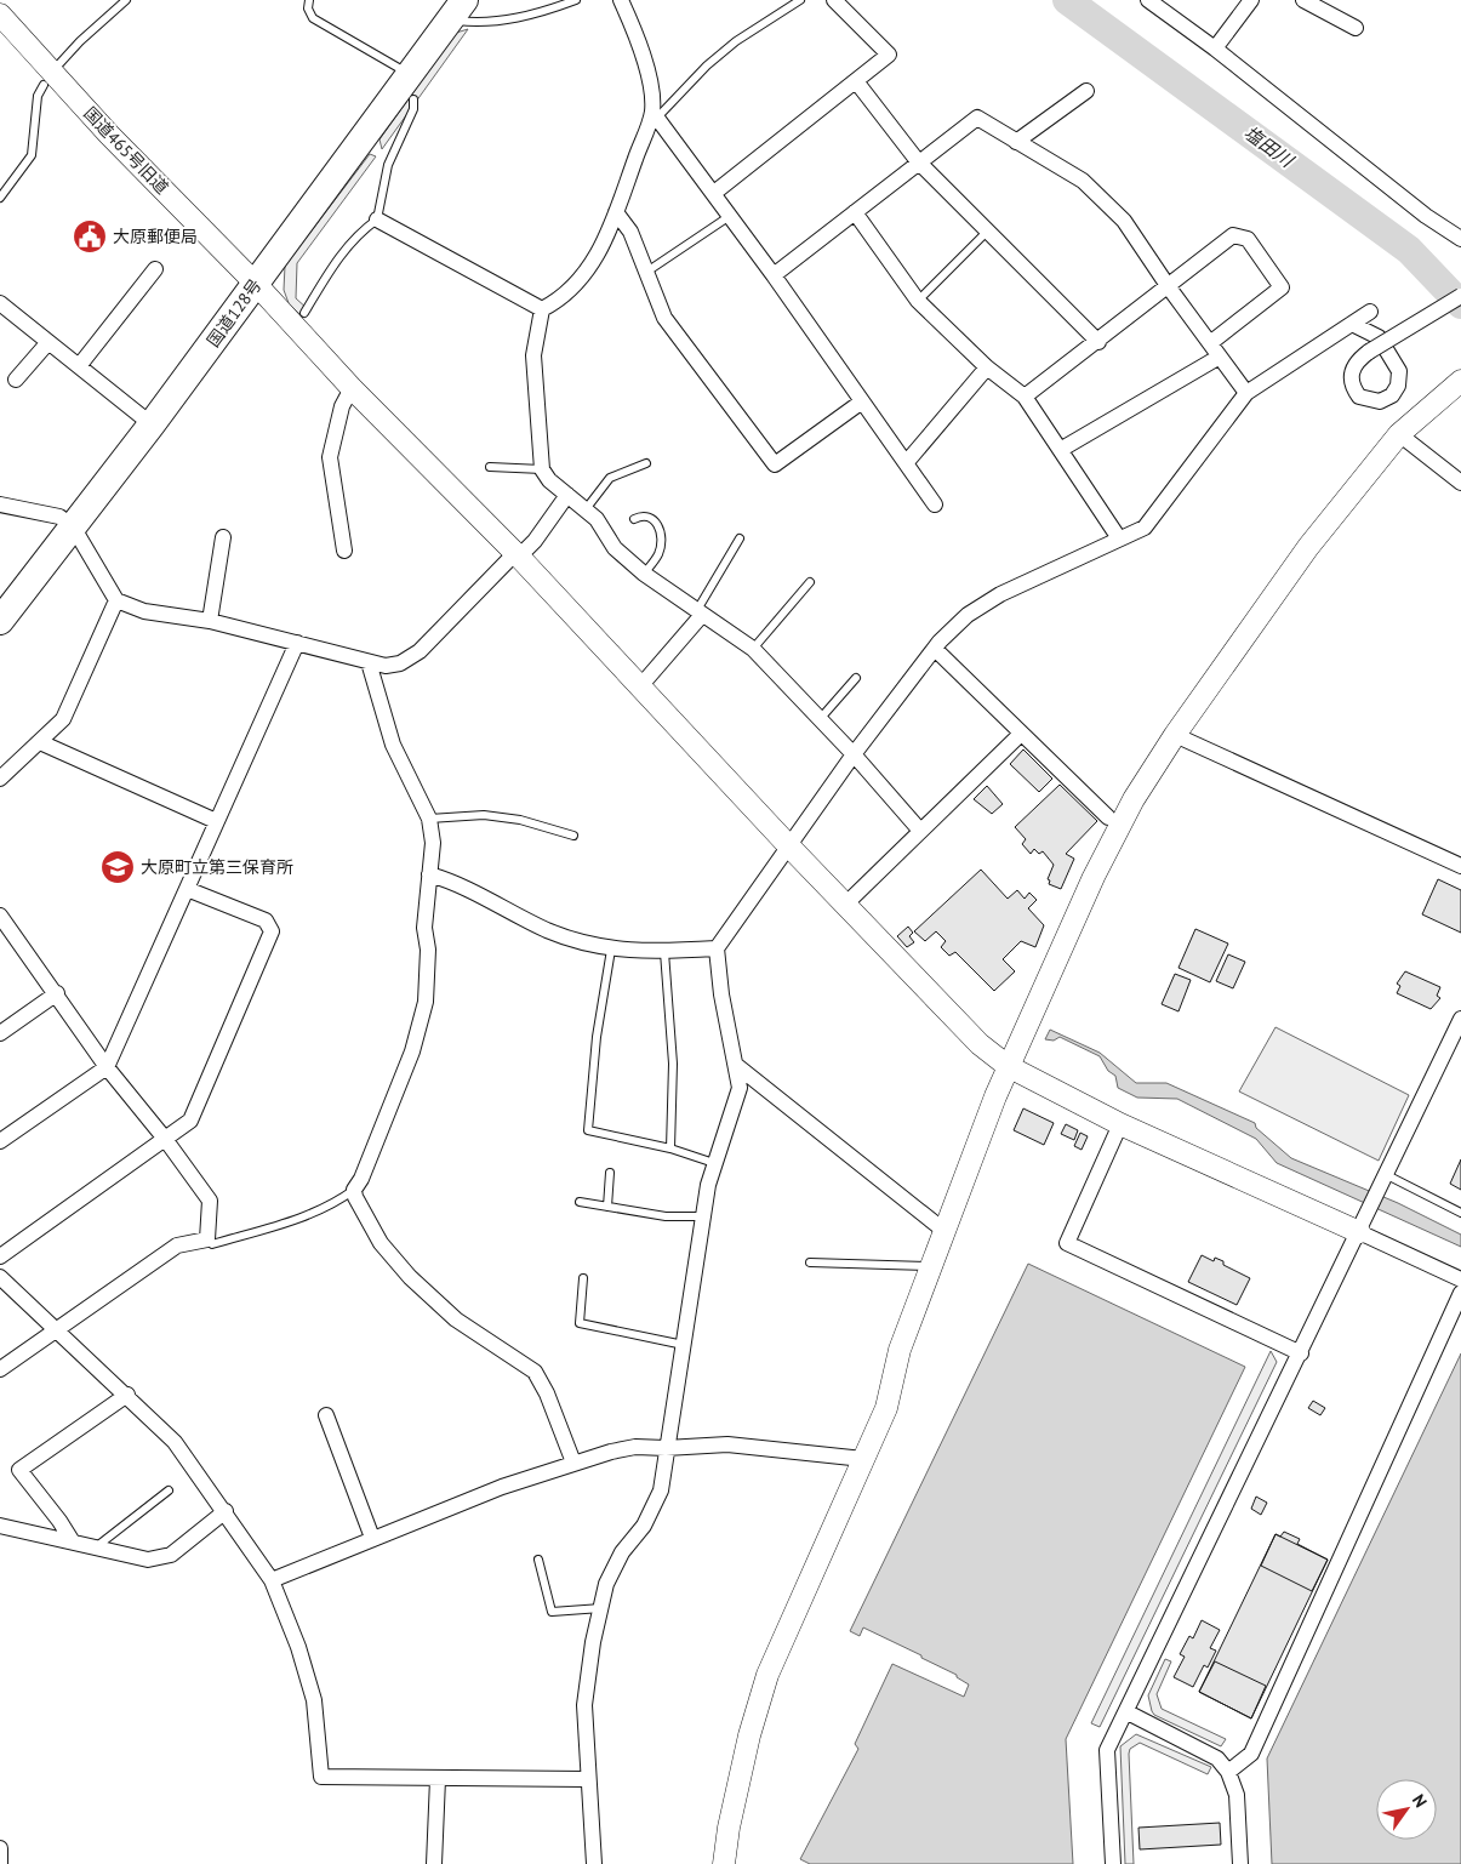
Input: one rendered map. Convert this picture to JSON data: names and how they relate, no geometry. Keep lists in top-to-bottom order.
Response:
{
  "streets": {
    "highway": ["国道128号"],
    "street": ["国道465号旧道"]
  },
  "crossings": [
    ["国道465号旧道", "国道128号"]
  ],
  "water": ["塩田川"],
  "places": {
    "public building": ["大原郵便局"],
    "school or university": ["大原町立第三保育所"]
  },
  "north": "top right"
}
